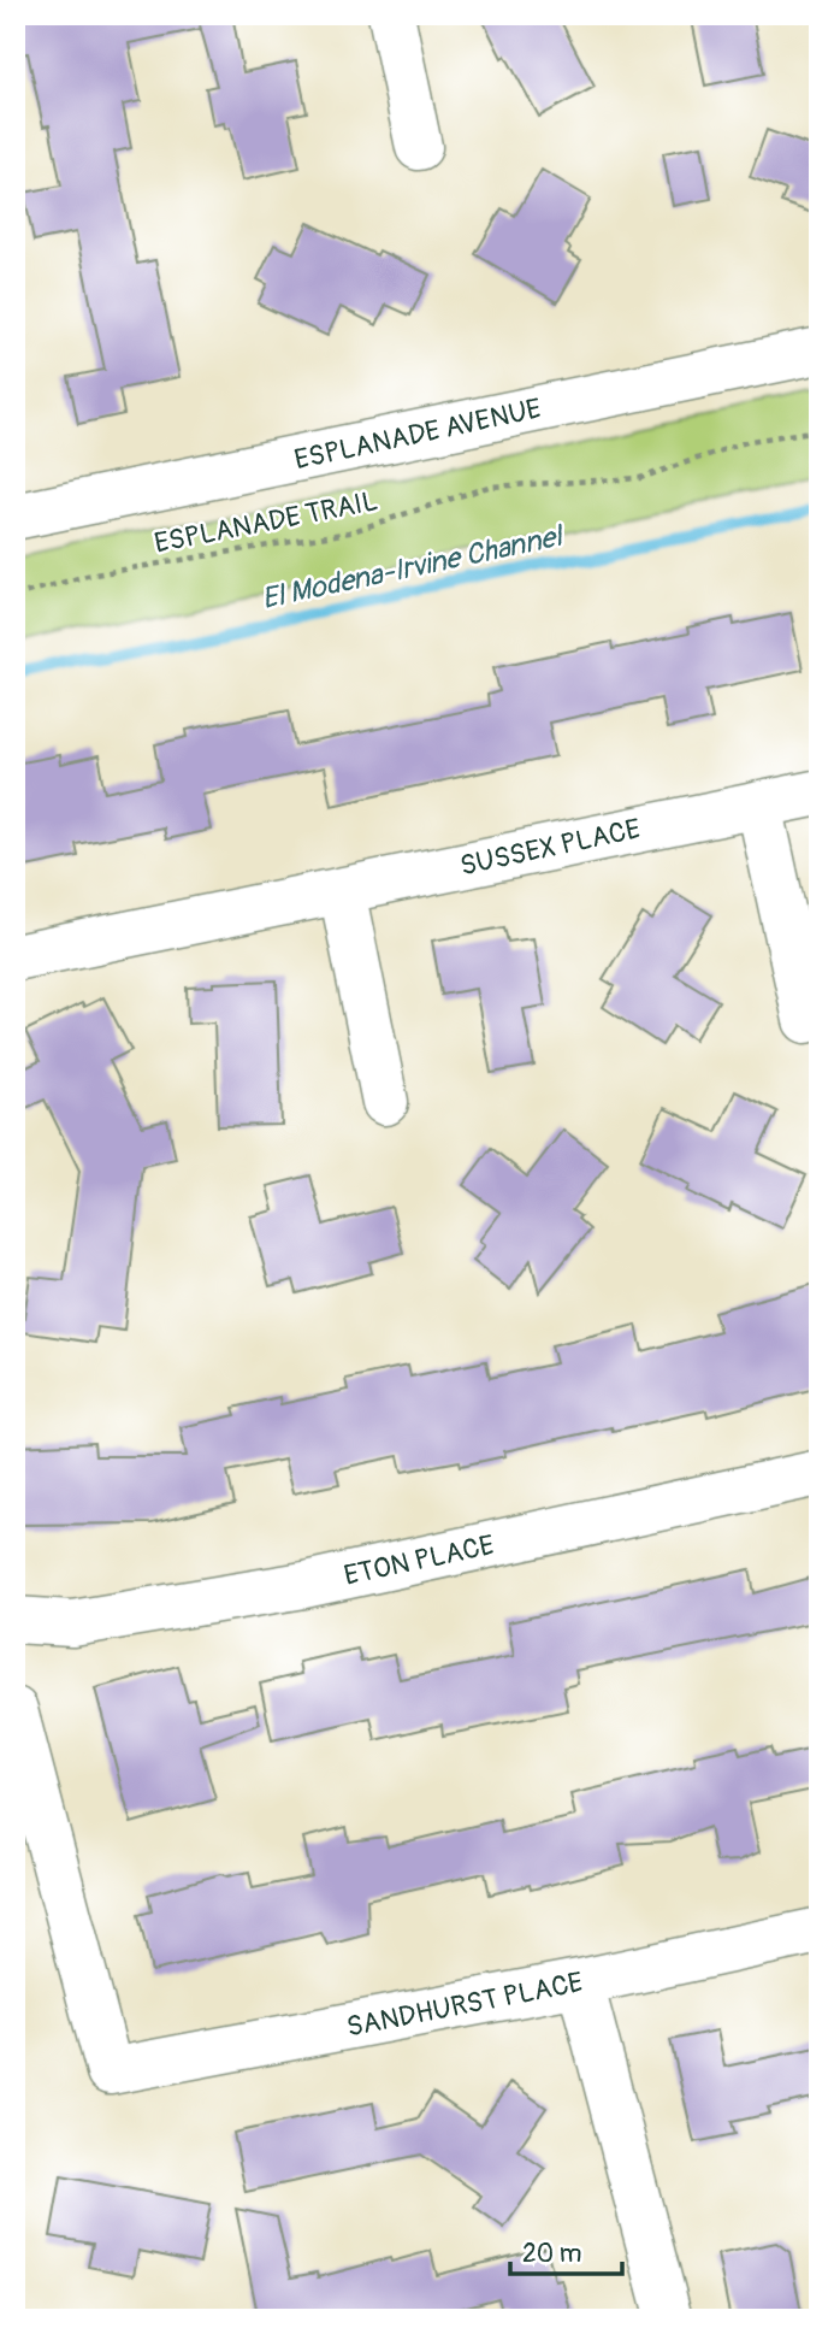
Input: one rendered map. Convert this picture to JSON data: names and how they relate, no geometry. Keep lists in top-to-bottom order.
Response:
{
  "streets": {
    "street": [
      "ESPLANADE AVENUE",
      "SUSSEX PLACE",
      "ETON PLACE",
      "SANDHURST PLACE"
    ],
    "path": ["ESPLANADE TRAIL"]
  },
  "water": ["El Modena-Irvine Channel"],
  "scale_bar": "20 m"
}
